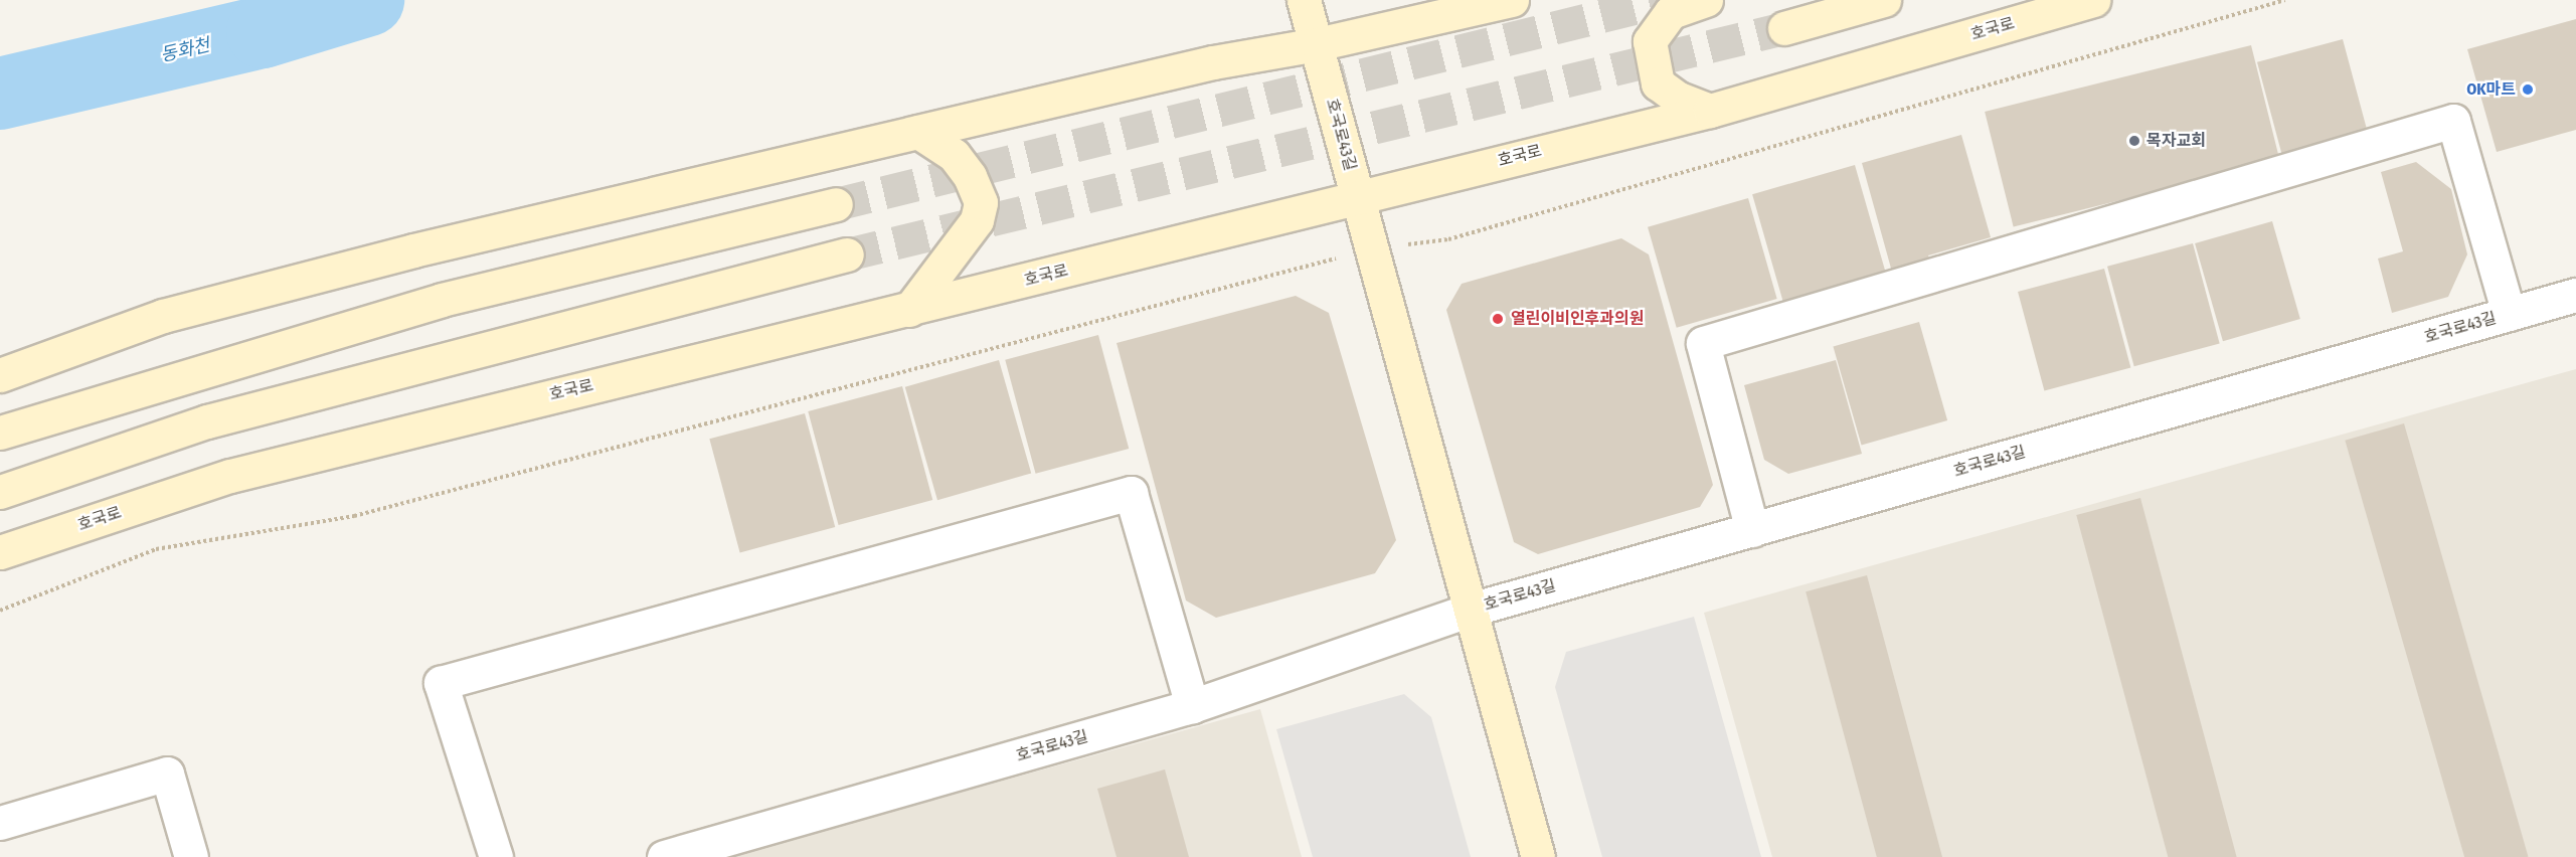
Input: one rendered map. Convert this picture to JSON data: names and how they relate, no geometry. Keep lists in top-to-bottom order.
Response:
{
  "streets": {
    "main road": ["호국로", "호국로43길"]
  },
  "crossings": [
    ["호국로", "호국로43길"]
  ],
  "water": ["동화천"],
  "places": ["OK마트", "목자교회", "열린이비인후과의원"]
}
